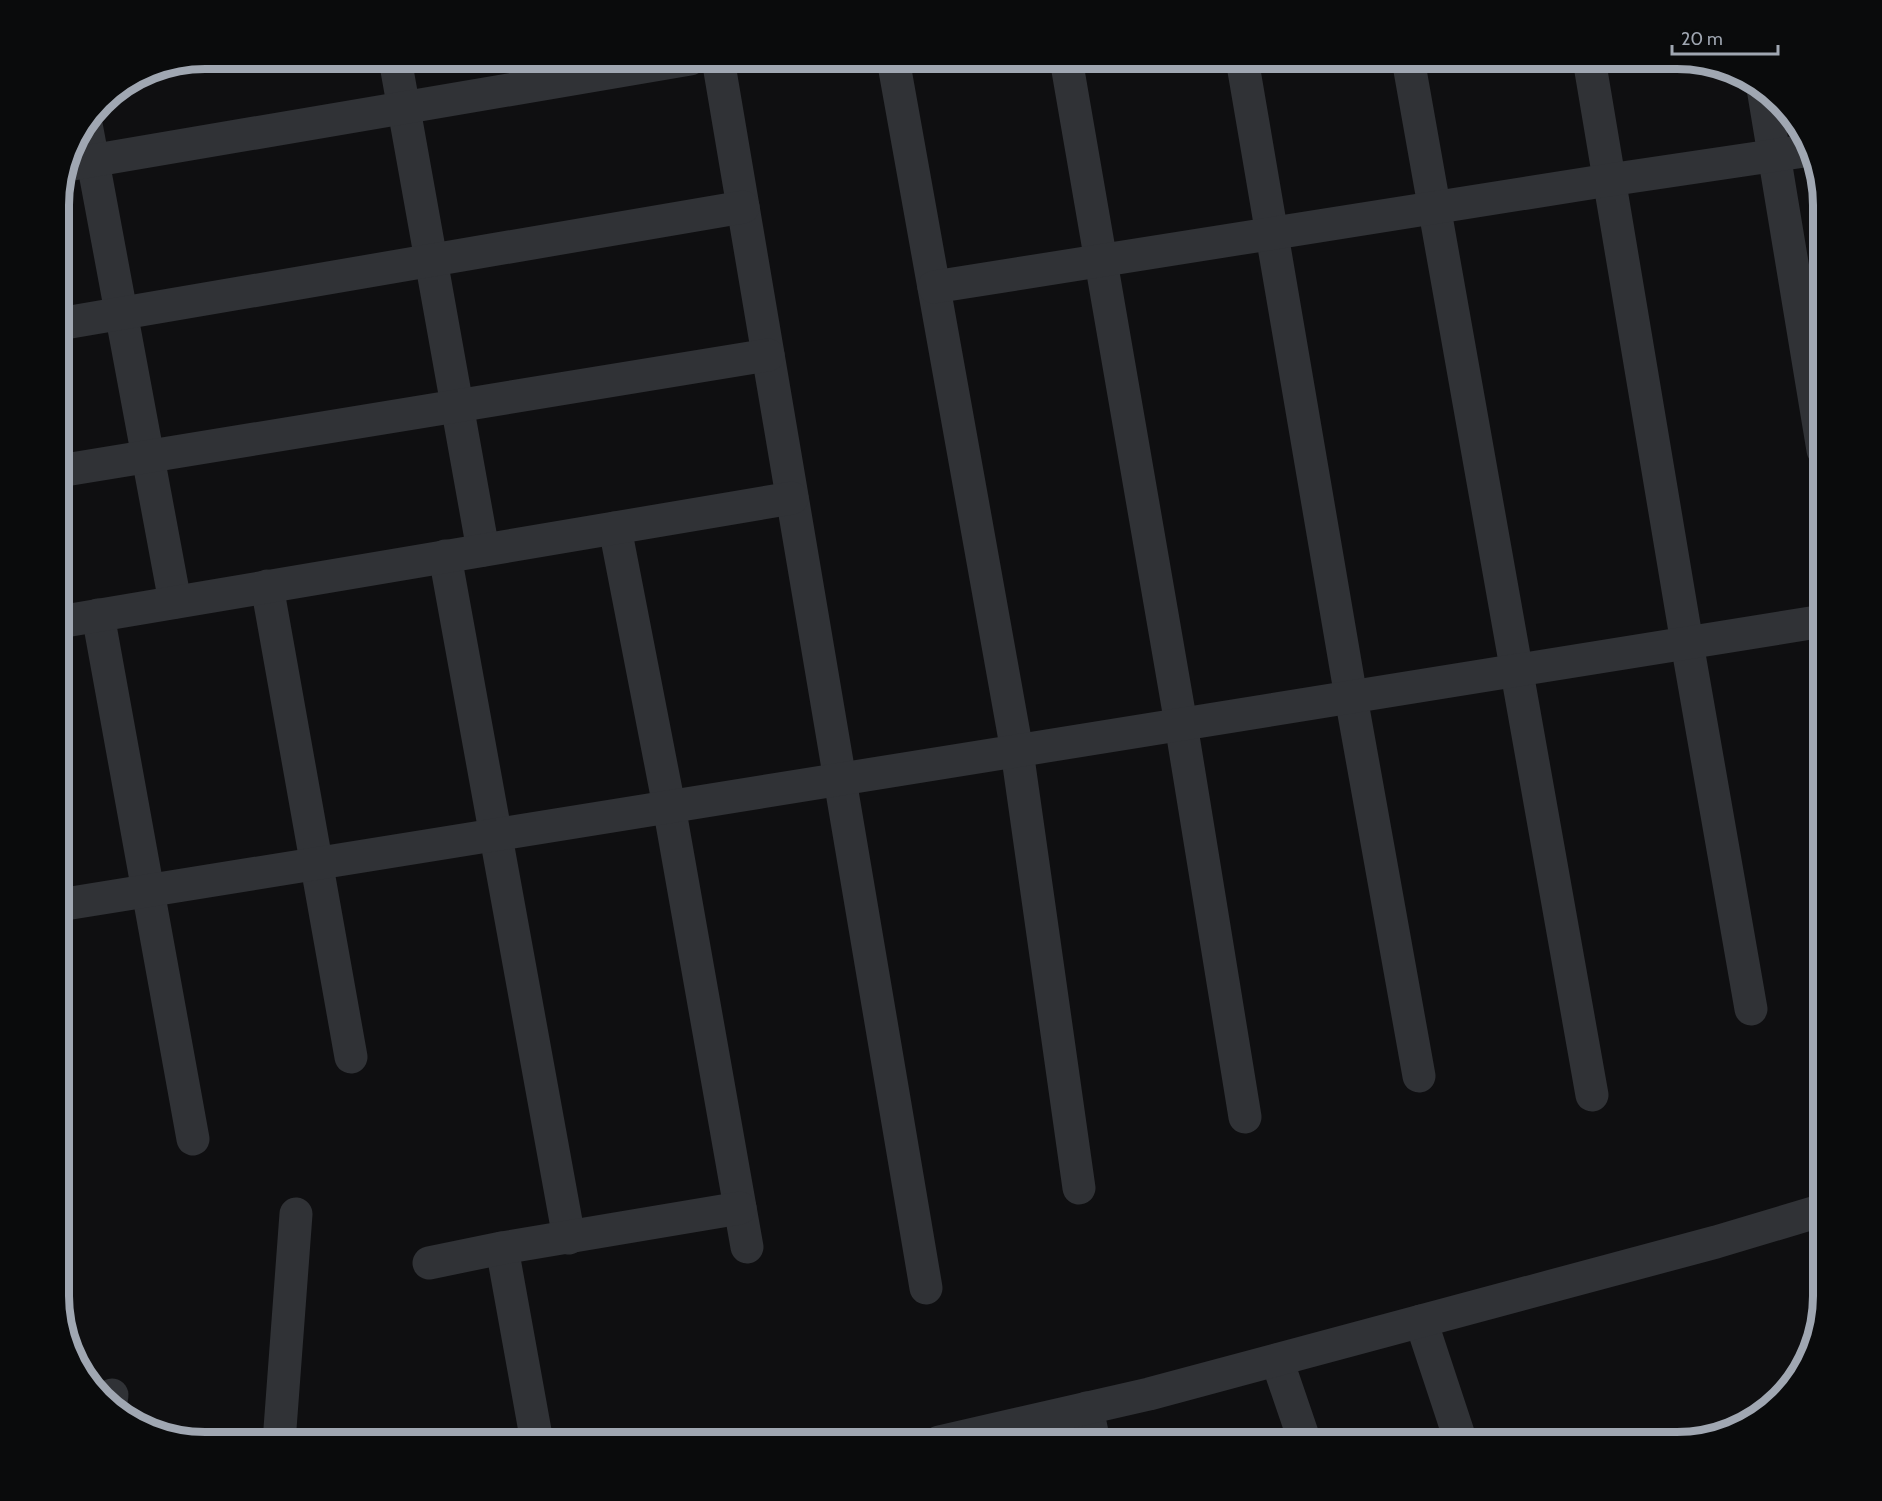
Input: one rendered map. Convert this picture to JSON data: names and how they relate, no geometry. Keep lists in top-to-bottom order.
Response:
{
  "scale_bar": "20 m"
}
